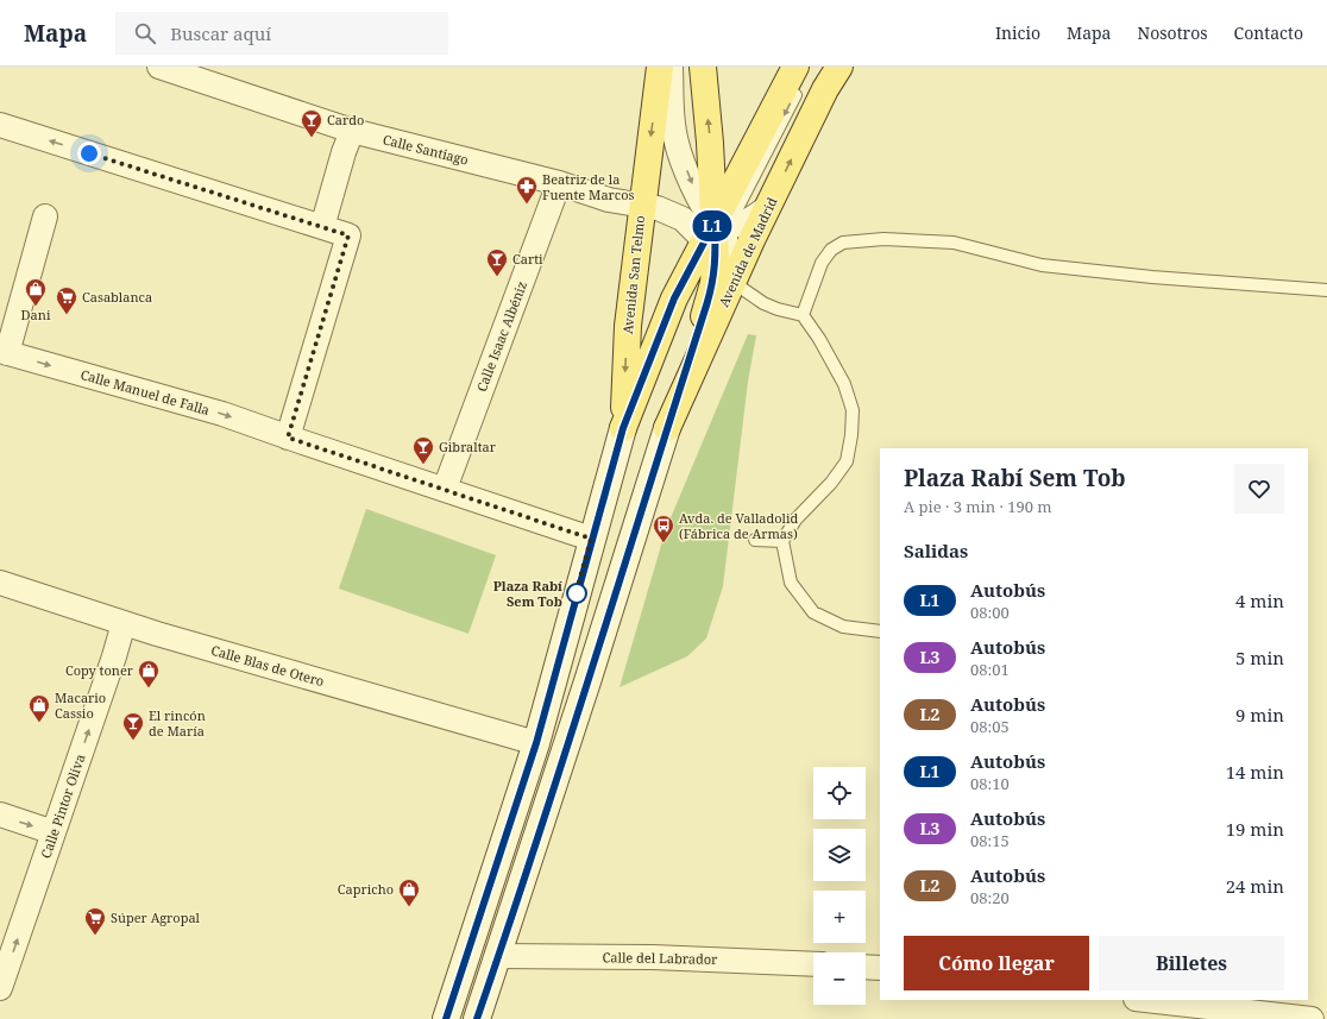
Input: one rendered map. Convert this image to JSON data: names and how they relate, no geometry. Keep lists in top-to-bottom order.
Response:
{
  "streets": {
    "main road": ["Avenida de Madrid", "Avenida San Telmo"],
    "street": [
      "Calle Santiago",
      "Calle Isaac Albéniz",
      "Calle Manuel de Falla",
      "Calle Blas de Otero",
      "Calle Pintor Oliva",
      "Calle del Labrador"
    ]
  },
  "crossings": [
    ["Calle Santiago", "Avenida de Madrid"],
    ["Calle Santiago", "Avenida San Telmo"],
    ["Calle Santiago", "Calle Isaac Albéniz"],
    ["Avenida de Madrid", "Avenida San Telmo"],
    ["Calle Blas de Otero", "Calle Pintor Oliva"]
  ],
  "one_way": ["Calle Pintor Oliva"],
  "places": {
    "bar": [
      "Cardo",
      "Carti",
      "Gibraltar",
      "El rincón de María"
    ],
    "pharmacy": ["Beatriz de la Fuente Marcos"],
    "shop": [
      "Dani",
      "Copy toner",
      "Macario Cassio",
      "Capricho"
    ],
    "supermarket": ["Casablanca", "Súper Agropal"],
    "bus stop": ["Avda. de Valladolid (Fábrica de Armas)"],
    "other": ["Plaza Rabí Sem Tob"]
  },
  "lines": ["bus line L1"],
  "page": {
    "header": "Mapa",
    "search": "Buscar aquí",
    "nav": [
      "Inicio",
      "Mapa",
      "Nosotros",
      "Contacto"
    ],
    "on_map": "L1",
    "heading": [
      ["Plaza Rabí Sem Tob", "A pie · 3 min · 190 m"],
      "Salidas"
    ],
    "list": [
      {
        "mark": "L1",
        "name": "Autobús",
        "note": "08:00",
        "value": "4 min"
      },
      {
        "mark": "L3",
        "name": "Autobús",
        "note": "08:01",
        "value": "5 min"
      },
      {
        "mark": "L2",
        "name": "Autobús",
        "note": "08:05",
        "value": "9 min"
      },
      {
        "mark": "L1",
        "name": "Autobús",
        "note": "08:10",
        "value": "14 min"
      },
      {
        "mark": "L3",
        "name": "Autobús",
        "note": "08:15",
        "value": "19 min"
      },
      {
        "mark": "L2",
        "name": "Autobús",
        "note": "08:20",
        "value": "24 min"
      }
    ],
    "map_buttons": ["+", "−"],
    "buttons": ["Cómo llegar", "Billetes"]
  }
}
